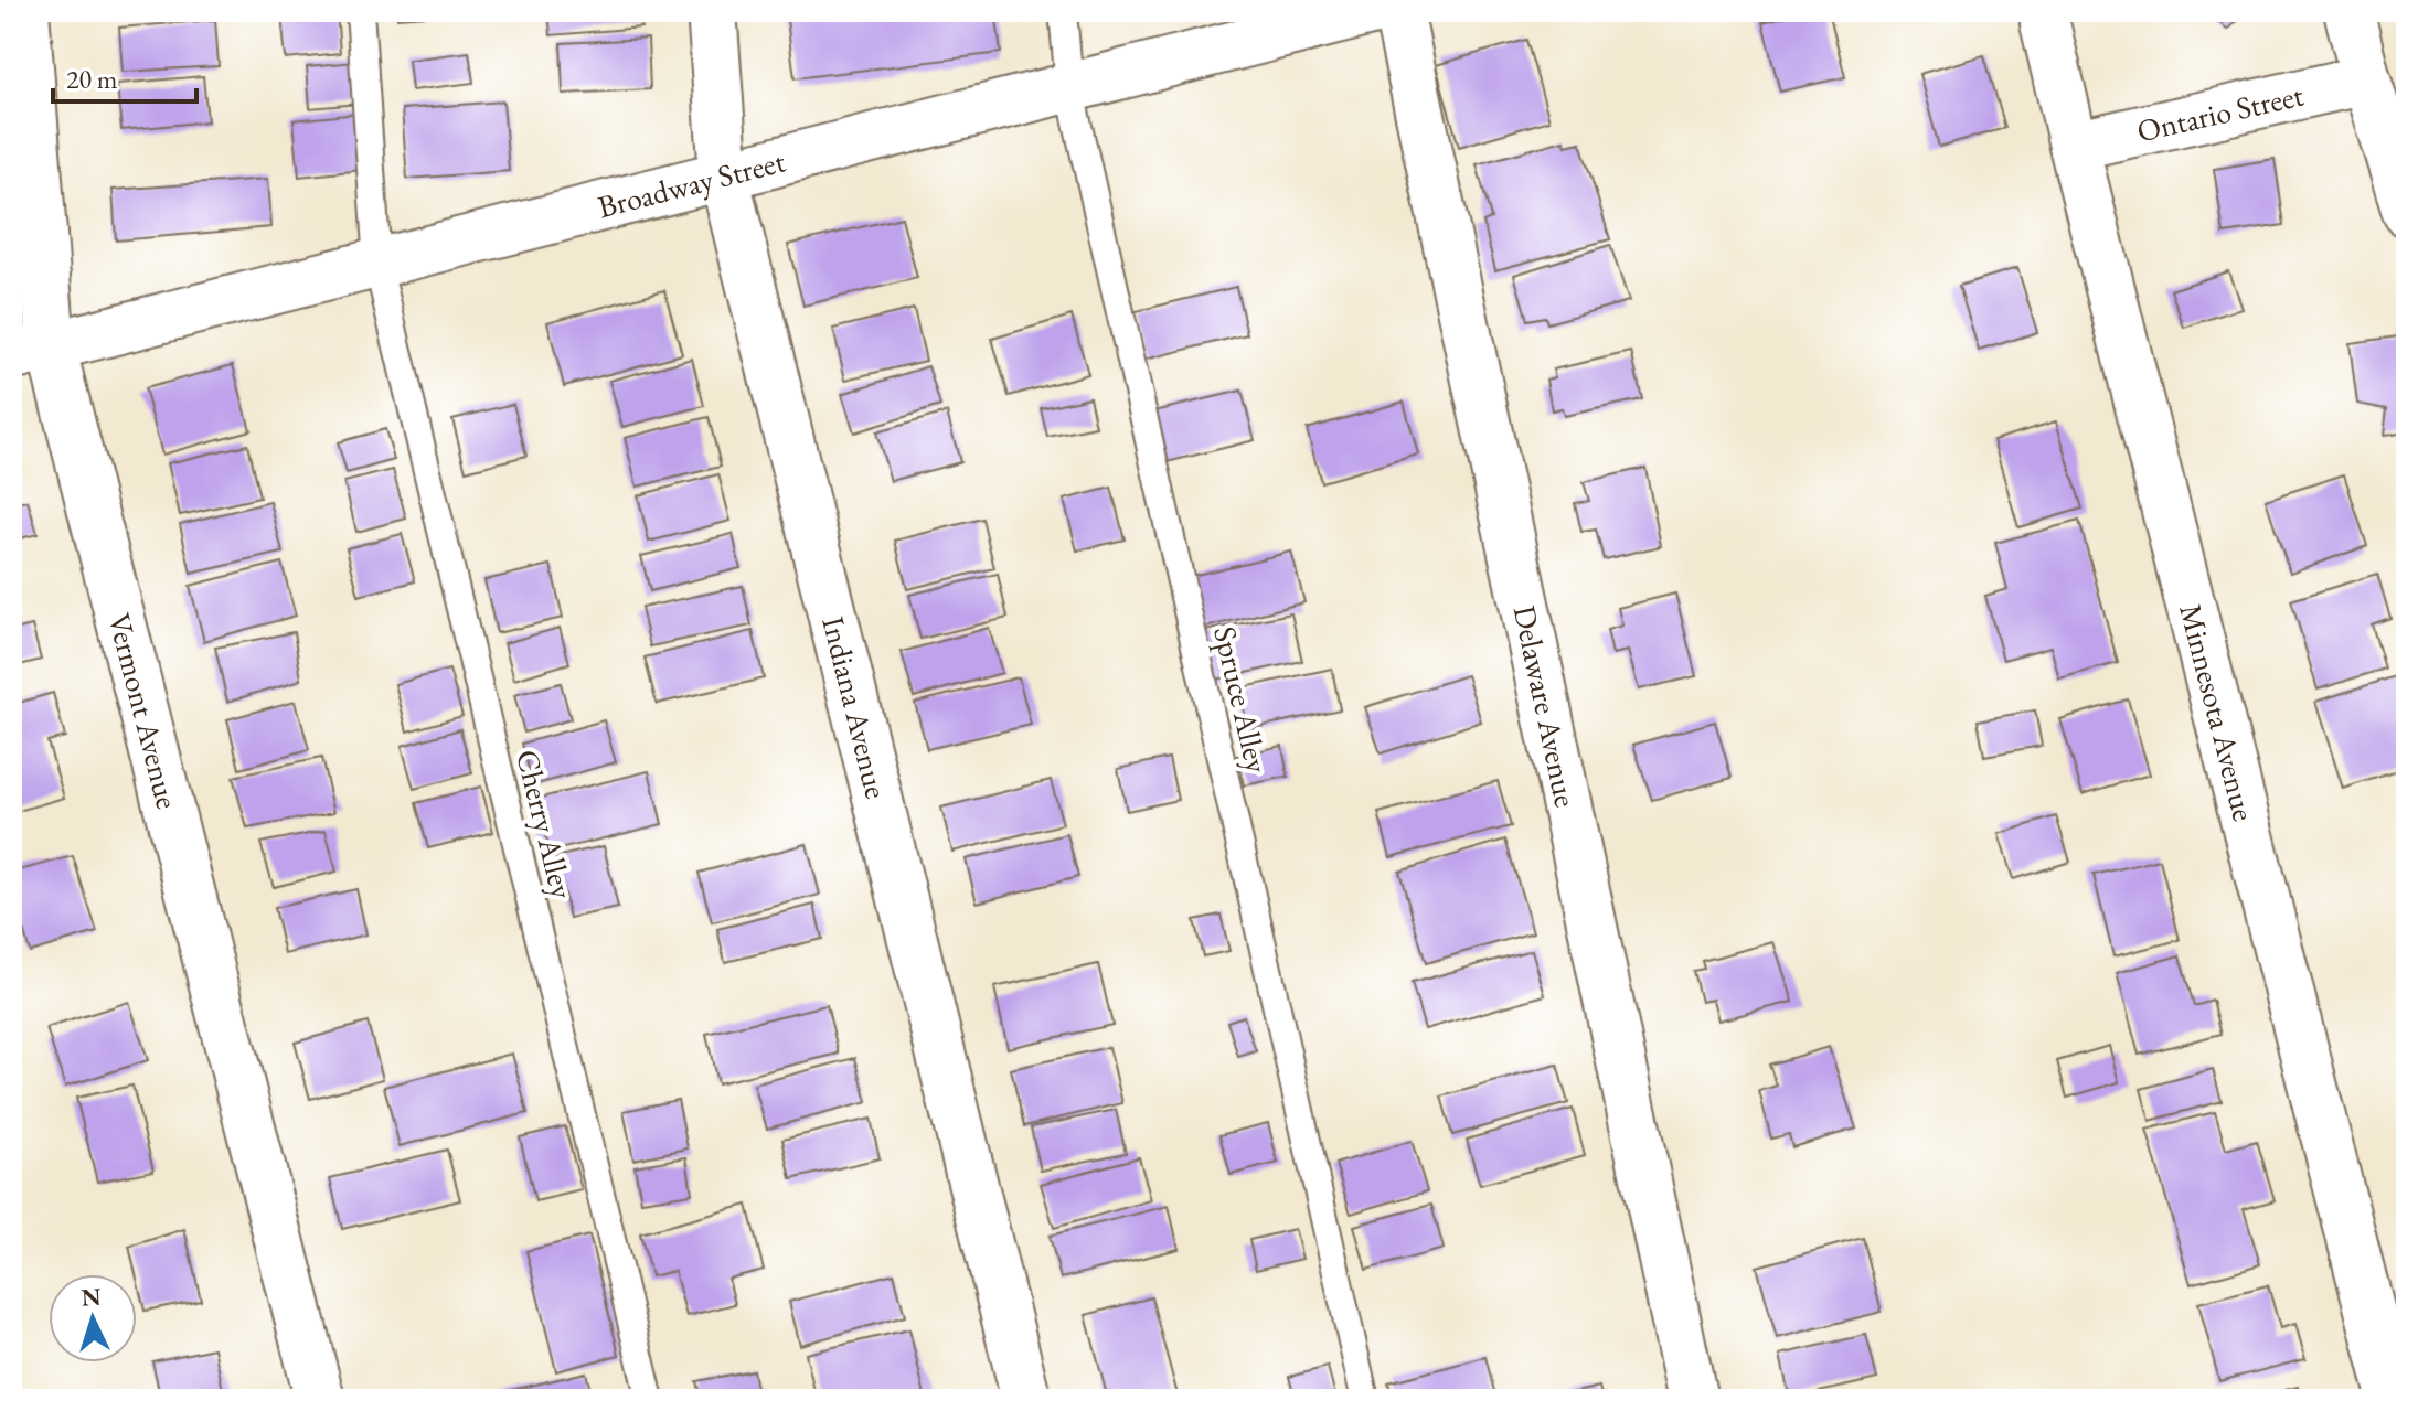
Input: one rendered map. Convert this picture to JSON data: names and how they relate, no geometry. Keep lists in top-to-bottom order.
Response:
{
  "streets": {
    "street": [
      "Ontario Street",
      "Broadway Street",
      "Delaware Avenue",
      "Indiana Avenue",
      "Vermont Avenue",
      "Minnesota Avenue"
    ],
    "lane": ["Spruce Alley", "Cherry Alley"]
  },
  "crossings": [
    ["Ontario Street", "Minnesota Avenue"],
    ["Broadway Street", "Spruce Alley"],
    ["Broadway Street", "Indiana Avenue"],
    ["Broadway Street", "Vermont Avenue"],
    ["Broadway Street", "Cherry Alley"]
  ],
  "scale_bar": "20 m",
  "north": "top"
}
